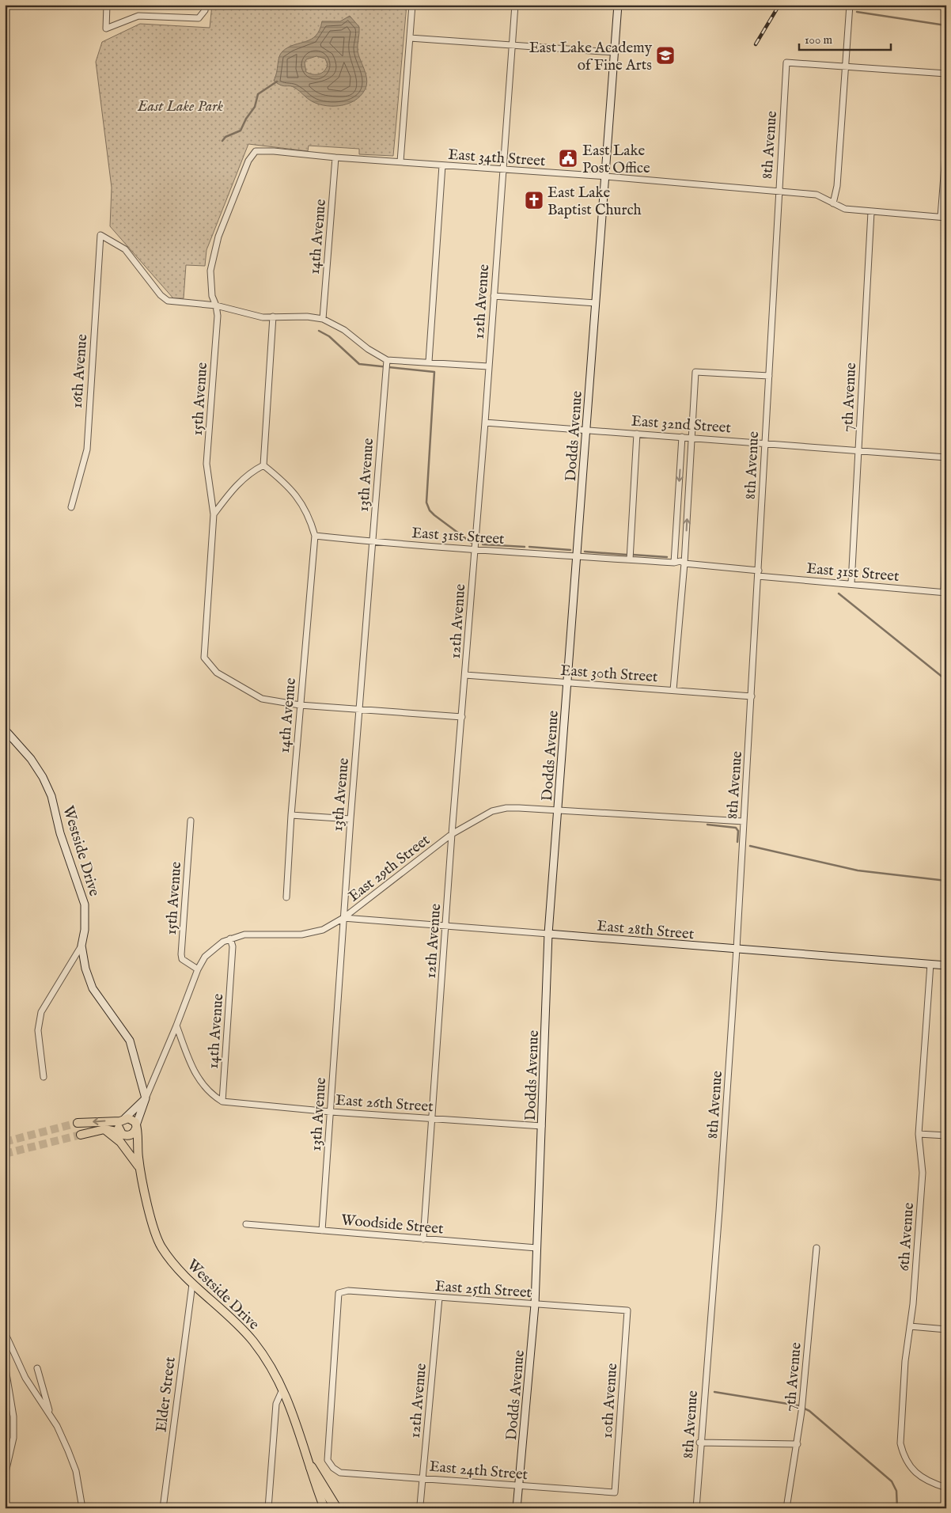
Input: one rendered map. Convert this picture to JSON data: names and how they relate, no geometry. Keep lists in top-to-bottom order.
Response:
{
  "streets": {
    "main road": ["Westside Drive"],
    "street": [
      "8th Avenue",
      "East 34th Street",
      "14th Avenue",
      "12th Avenue",
      "16th Avenue",
      "7th Avenue",
      "15th Avenue",
      "East 32nd Street",
      "Dodds Avenue",
      "13th Avenue",
      "East 31st Street",
      "East 30th Street",
      "East 29th Street",
      "East 28th Street",
      "East 26th Street",
      "Woodside Street",
      "6th Avenue",
      "East 25th Street",
      "Elder Street",
      "10th Avenue",
      "East 24th Street"
    ]
  },
  "crossings": [
    ["8th Avenue", "East 34th Street"],
    ["8th Avenue", "East 32nd Street"],
    ["8th Avenue", "East 31st Street"],
    ["8th Avenue", "East 30th Street"],
    ["8th Avenue", "East 29th Street"],
    ["8th Avenue", "East 28th Street"],
    ["East 34th Street", "14th Avenue"],
    ["East 34th Street", "12th Avenue"],
    ["East 34th Street", "7th Avenue"],
    ["East 34th Street", "15th Avenue"],
    ["East 34th Street", "Dodds Avenue"],
    ["14th Avenue", "15th Avenue"],
    ["14th Avenue", "East 31st Street"],
    ["14th Avenue", "East 29th Street"],
    ["14th Avenue", "East 26th Street"],
    ["12th Avenue", "East 32nd Street"],
    ["12th Avenue", "East 31st Street"],
    ["12th Avenue", "East 30th Street"],
    ["12th Avenue", "East 29th Street"],
    ["12th Avenue", "East 28th Street"],
    ["12th Avenue", "East 26th Street"],
    ["12th Avenue", "Woodside Street"],
    ["12th Avenue", "East 25th Street"],
    ["12th Avenue", "East 24th Street"],
    ["16th Avenue", "15th Avenue"],
    ["7th Avenue", "East 32nd Street"],
    ["7th Avenue", "East 31st Street"],
    ["15th Avenue", "East 29th Street"],
    ["East 32nd Street", "Dodds Avenue"],
    ["Dodds Avenue", "East 31st Street"],
    ["Dodds Avenue", "East 30th Street"],
    ["Dodds Avenue", "East 29th Street"],
    ["Dodds Avenue", "East 28th Street"],
    ["Dodds Avenue", "East 26th Street"],
    ["Dodds Avenue", "Woodside Street"],
    ["Dodds Avenue", "East 25th Street"],
    ["Dodds Avenue", "East 24th Street"],
    ["13th Avenue", "East 31st Street"],
    ["13th Avenue", "East 29th Street"],
    ["13th Avenue", "East 28th Street"],
    ["13th Avenue", "East 26th Street"],
    ["13th Avenue", "Woodside Street"],
    ["Westside Drive", "East 29th Street"],
    ["Westside Drive", "Elder Street"],
    ["East 29th Street", "East 28th Street"],
    ["East 28th Street", "6th Avenue"],
    ["East 25th Street", "10th Avenue"],
    ["East 25th Street", "East 24th Street"],
    ["10th Avenue", "East 24th Street"]
  ],
  "parks": ["East Lake Park"],
  "places": {
    "school or university": ["East Lake Academy of Fine Arts"],
    "public building": ["East Lake Post Office"],
    "church": ["East Lake Baptist Church"]
  },
  "scale_bar": "100 m"
}
